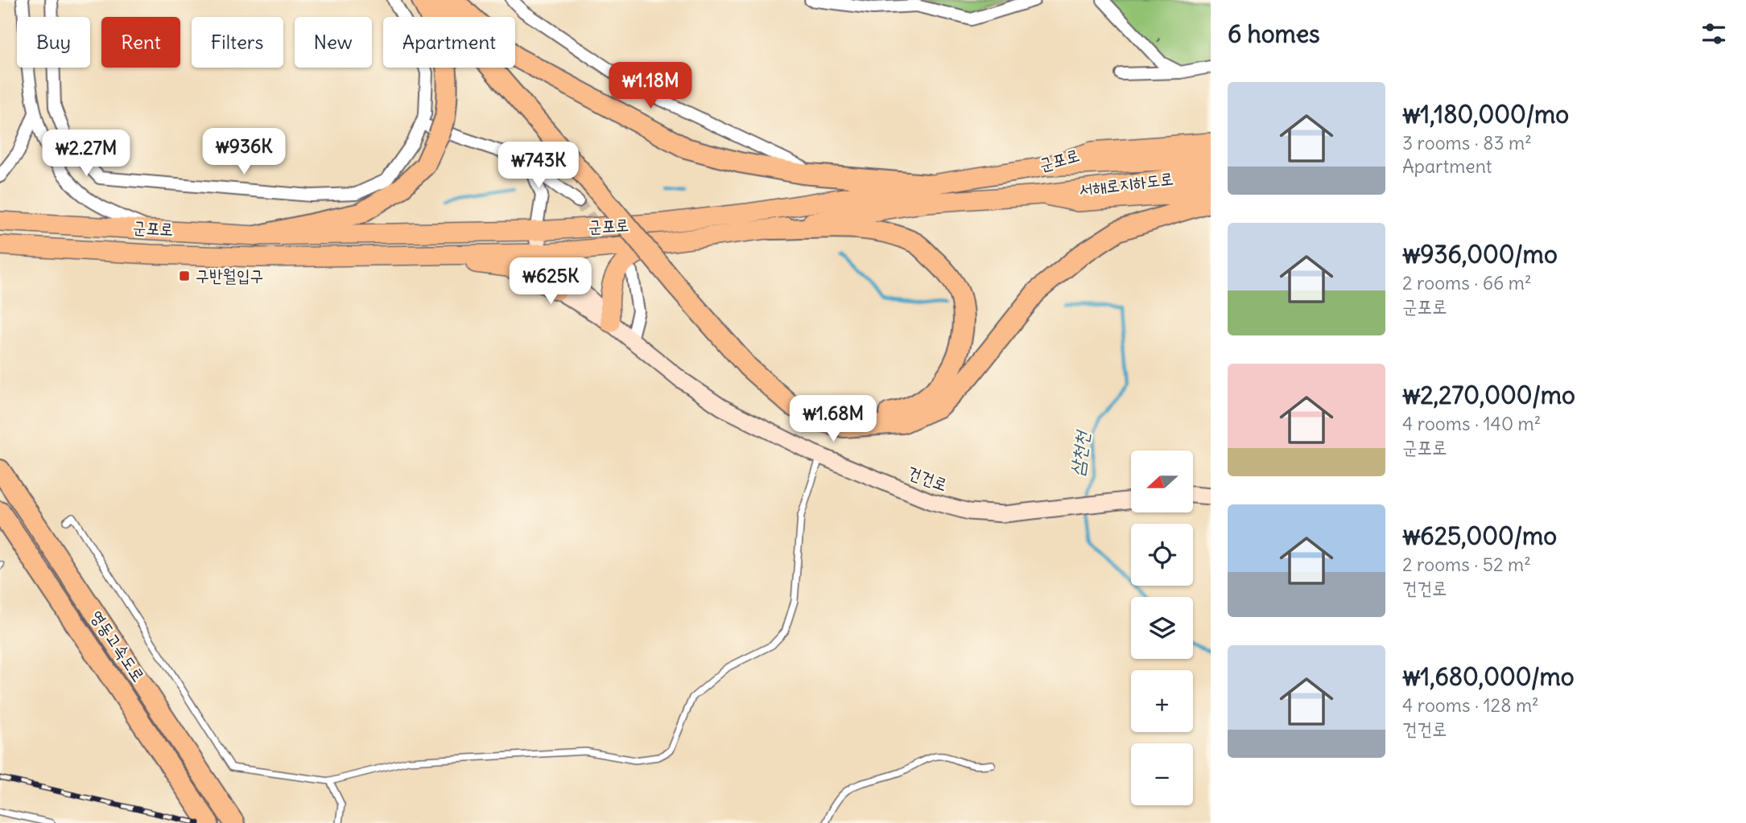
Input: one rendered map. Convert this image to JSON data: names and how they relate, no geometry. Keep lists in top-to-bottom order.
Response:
{
  "streets": {
    "highway": ["영동고속도로"],
    "main road": ["군포로", "서해로지하도로", "건건로"]
  },
  "crossings": [
    ["군포로", "서해로지하도로"],
    ["군포로", "건건로"]
  ],
  "water": ["삼천천"],
  "places": {
    "transit": ["구반월입구"]
  },
  "north": "left",
  "page": {
    "heading": "6 homes",
    "chip": [
      "Buy",
      "Rent",
      "Filters",
      "New",
      "Apartment"
    ],
    "price": [
      "₩1.18M",
      "₩936K",
      "₩2.27M",
      "₩743K",
      "₩625K",
      "₩1.68M"
    ],
    "list": [
      {
        "name": "₩1,180,000/mo",
        "note": "3 rooms · 83 m² · Apartment"
      },
      {
        "name": "₩936,000/mo",
        "note": "2 rooms · 66 m² · 군포로"
      },
      {
        "name": "₩2,270,000/mo",
        "note": "4 rooms · 140 m² · 군포로"
      },
      {
        "name": "₩625,000/mo",
        "note": "2 rooms · 52 m² · 건건로"
      },
      {
        "name": "₩1,680,000/mo",
        "note": "4 rooms · 128 m² · 건건로"
      }
    ],
    "map_buttons": ["+", "−"]
  }
}
